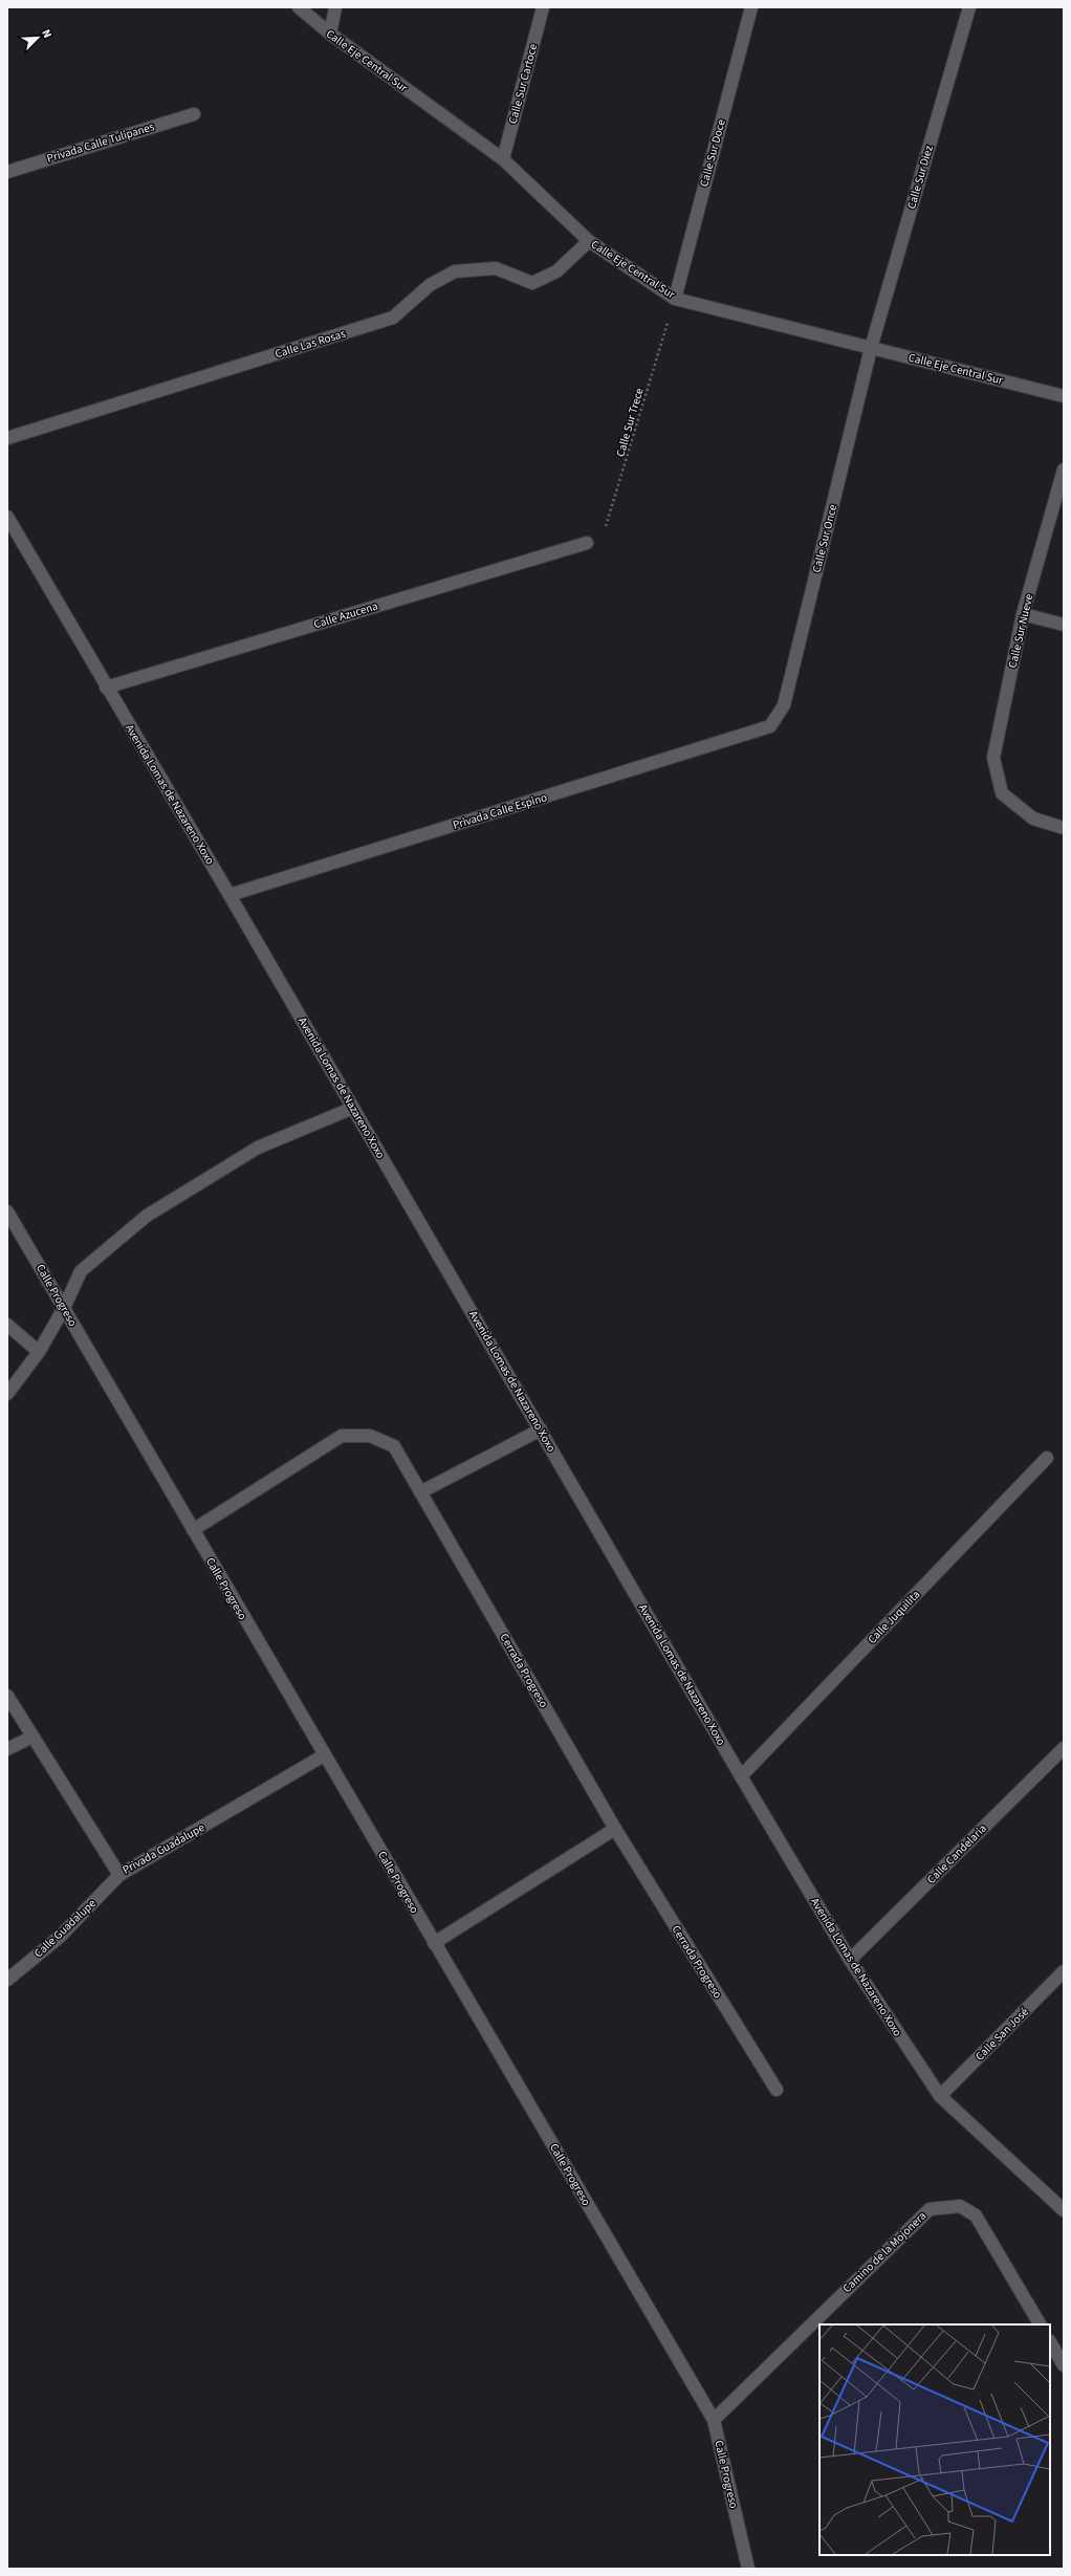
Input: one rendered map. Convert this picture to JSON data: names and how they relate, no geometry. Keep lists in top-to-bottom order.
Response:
{
  "streets": {
    "street": [
      "Calle Eje Central Sur",
      "Calle Sur Cartoce",
      "Privada Calle Tulipanes",
      "Calle Sur Doce",
      "Calle Sur Diez",
      "Calle Las Rosas",
      "Calle Sur Once",
      "Calle Azucena",
      "Calle Sur Nueve",
      "Avenida Lomas de Nazareno Xoxo",
      "Privada Calle Espino",
      "Calle Progreso",
      "Calle Juquilita",
      "Cerrada Progreso",
      "Privada Guadalupe",
      "Calle Candelaria",
      "Calle Guadalupe",
      "Calle San José",
      "Camino de la Mojonera"
    ],
    "path": ["Calle Sur Trece"]
  },
  "crossings": [
    ["Calle Eje Central Sur", "Calle Sur Cartoce"],
    ["Calle Eje Central Sur", "Calle Sur Doce"],
    ["Calle Eje Central Sur", "Calle Sur Diez"],
    ["Calle Eje Central Sur", "Calle Las Rosas"],
    ["Calle Eje Central Sur", "Calle Sur Trece"],
    ["Calle Eje Central Sur", "Calle Sur Once"],
    ["Calle Sur Doce", "Calle Sur Trece"],
    ["Calle Sur Diez", "Calle Sur Once"],
    ["Calle Sur Trece", "Calle Azucena"],
    ["Calle Sur Once", "Privada Calle Espino"],
    ["Calle Azucena", "Avenida Lomas de Nazareno Xoxo"],
    ["Avenida Lomas de Nazareno Xoxo", "Privada Calle Espino"],
    ["Avenida Lomas de Nazareno Xoxo", "Calle Juquilita"],
    ["Avenida Lomas de Nazareno Xoxo", "Calle Candelaria"],
    ["Avenida Lomas de Nazareno Xoxo", "Calle San José"],
    ["Calle Progreso", "Cerrada Progreso"],
    ["Calle Progreso", "Privada Guadalupe"],
    ["Calle Progreso", "Camino de la Mojonera"],
    ["Privada Guadalupe", "Calle Guadalupe"]
  ],
  "north": "top right"
}
